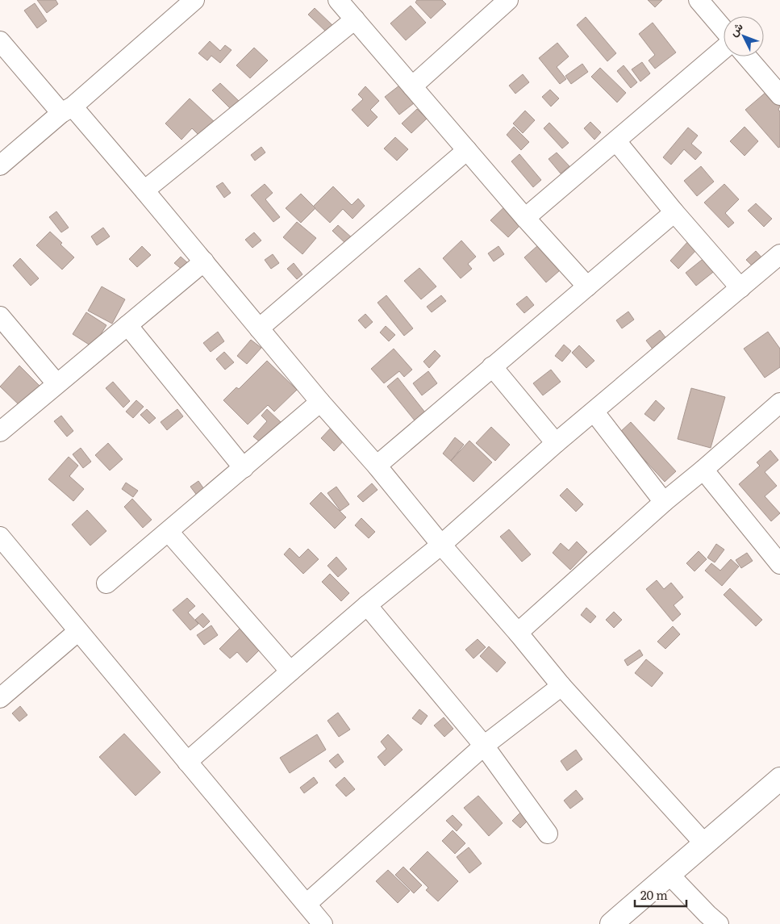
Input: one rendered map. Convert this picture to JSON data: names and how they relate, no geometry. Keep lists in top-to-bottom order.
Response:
{
  "scale_bar": "20 m",
  "north": "top left"
}
